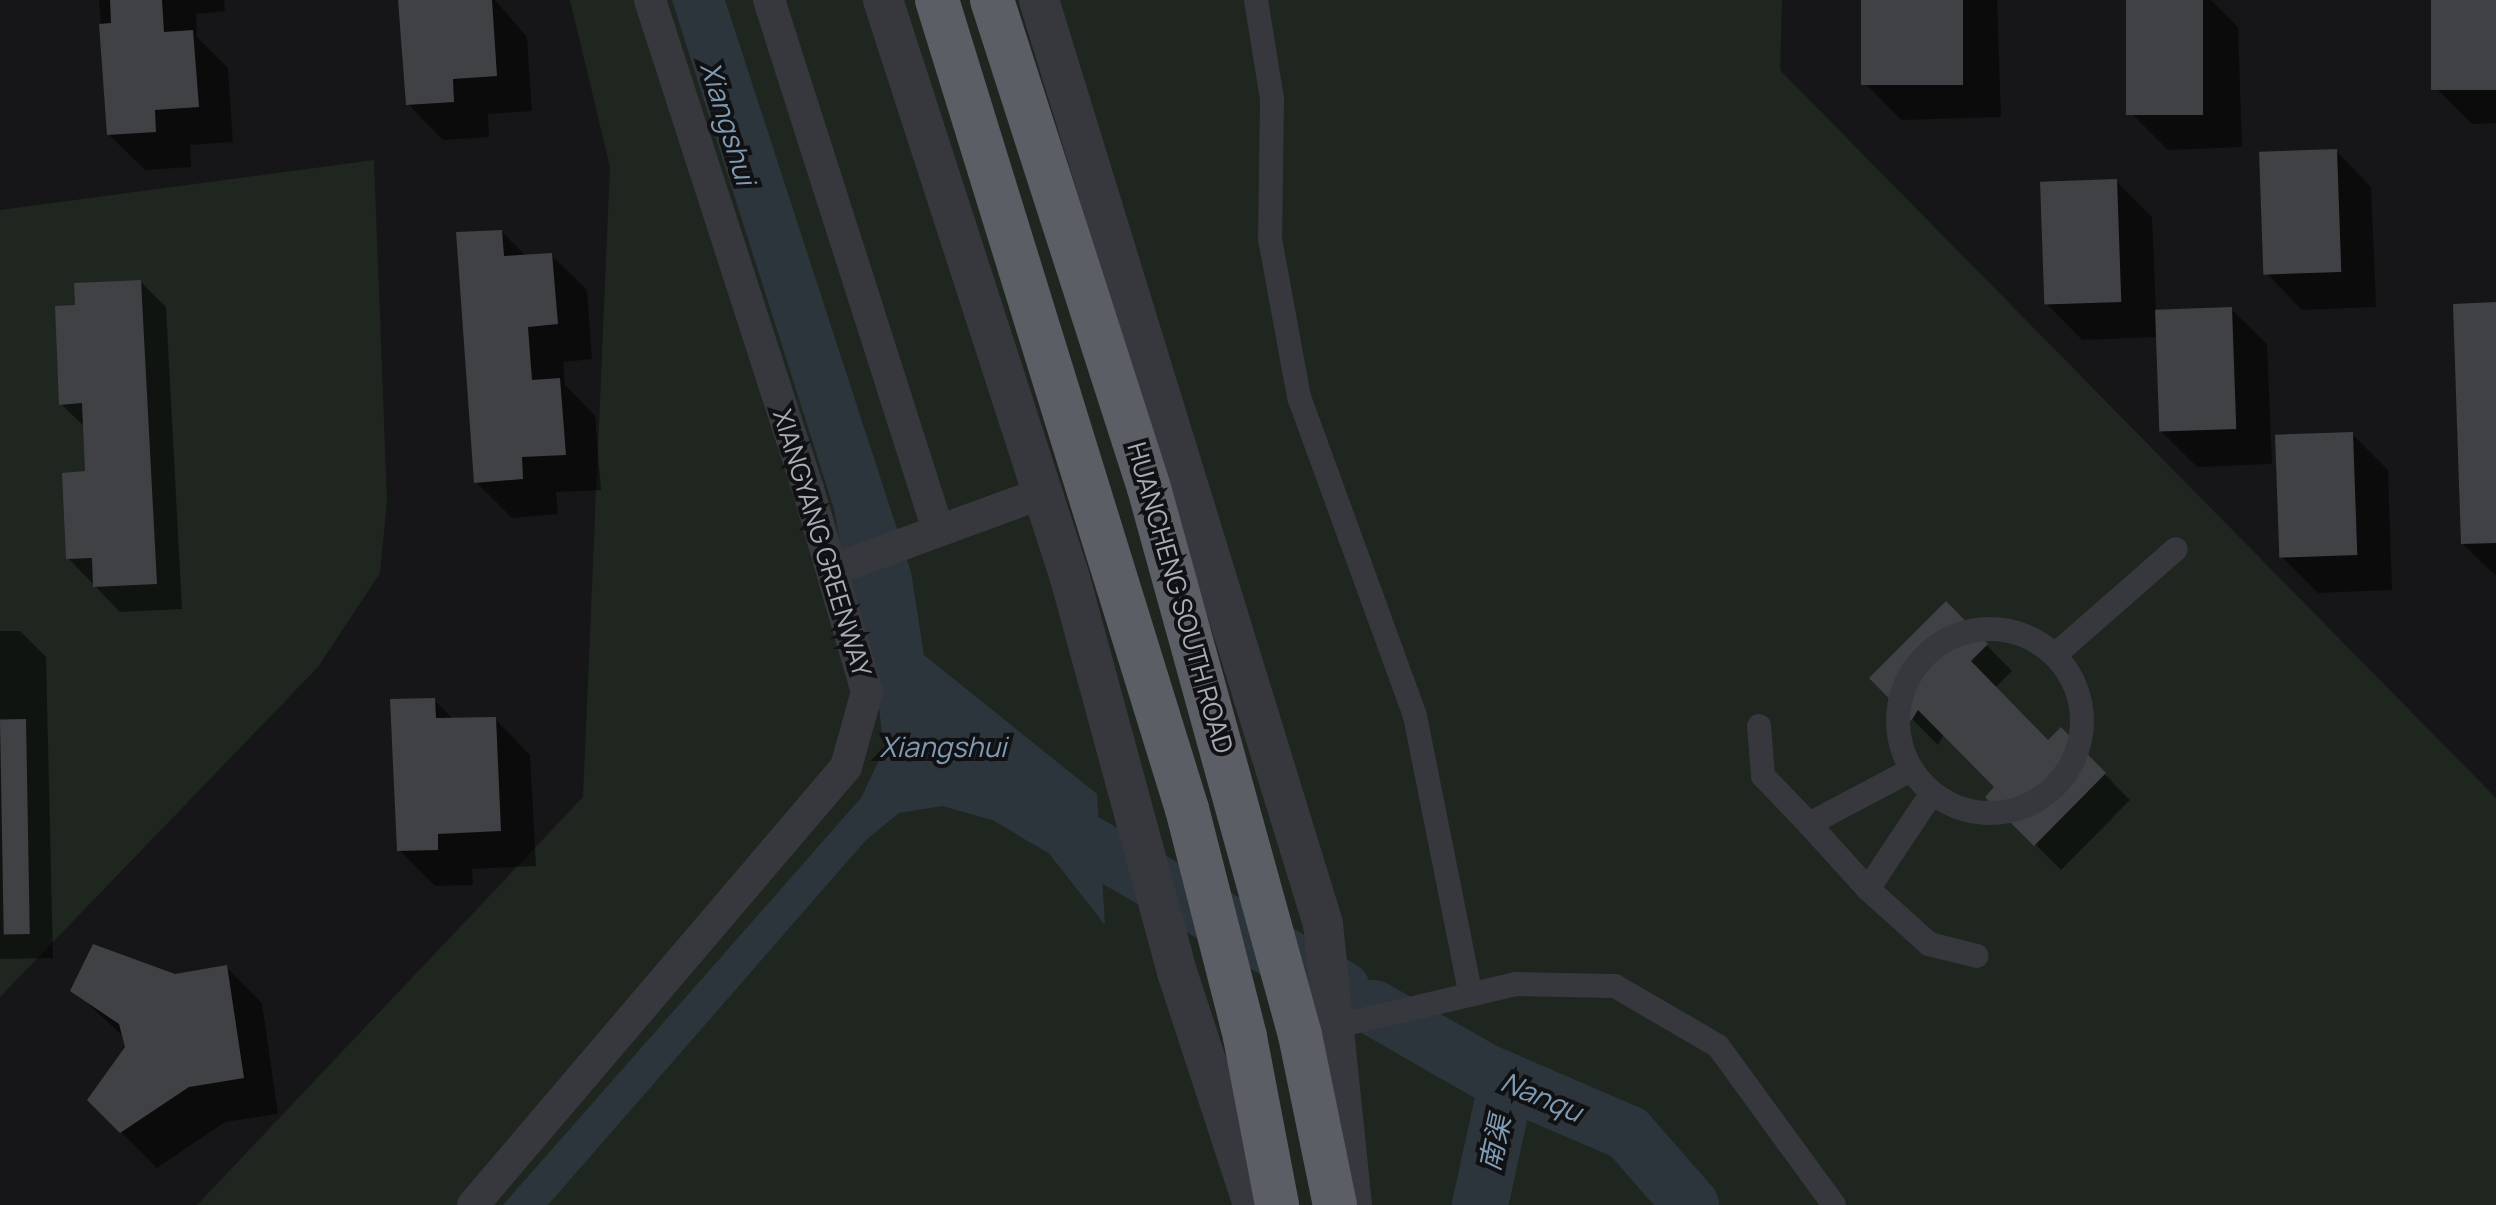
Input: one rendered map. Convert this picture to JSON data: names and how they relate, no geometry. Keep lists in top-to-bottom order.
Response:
{
  "streets": {
    "highway": ["HUANCHENG SOUTH ROAD"],
    "street": ["XIANGYANG GREENWAY"]
  },
  "water": ["Xiangshui", "Nanqu", "南渠"]
}
